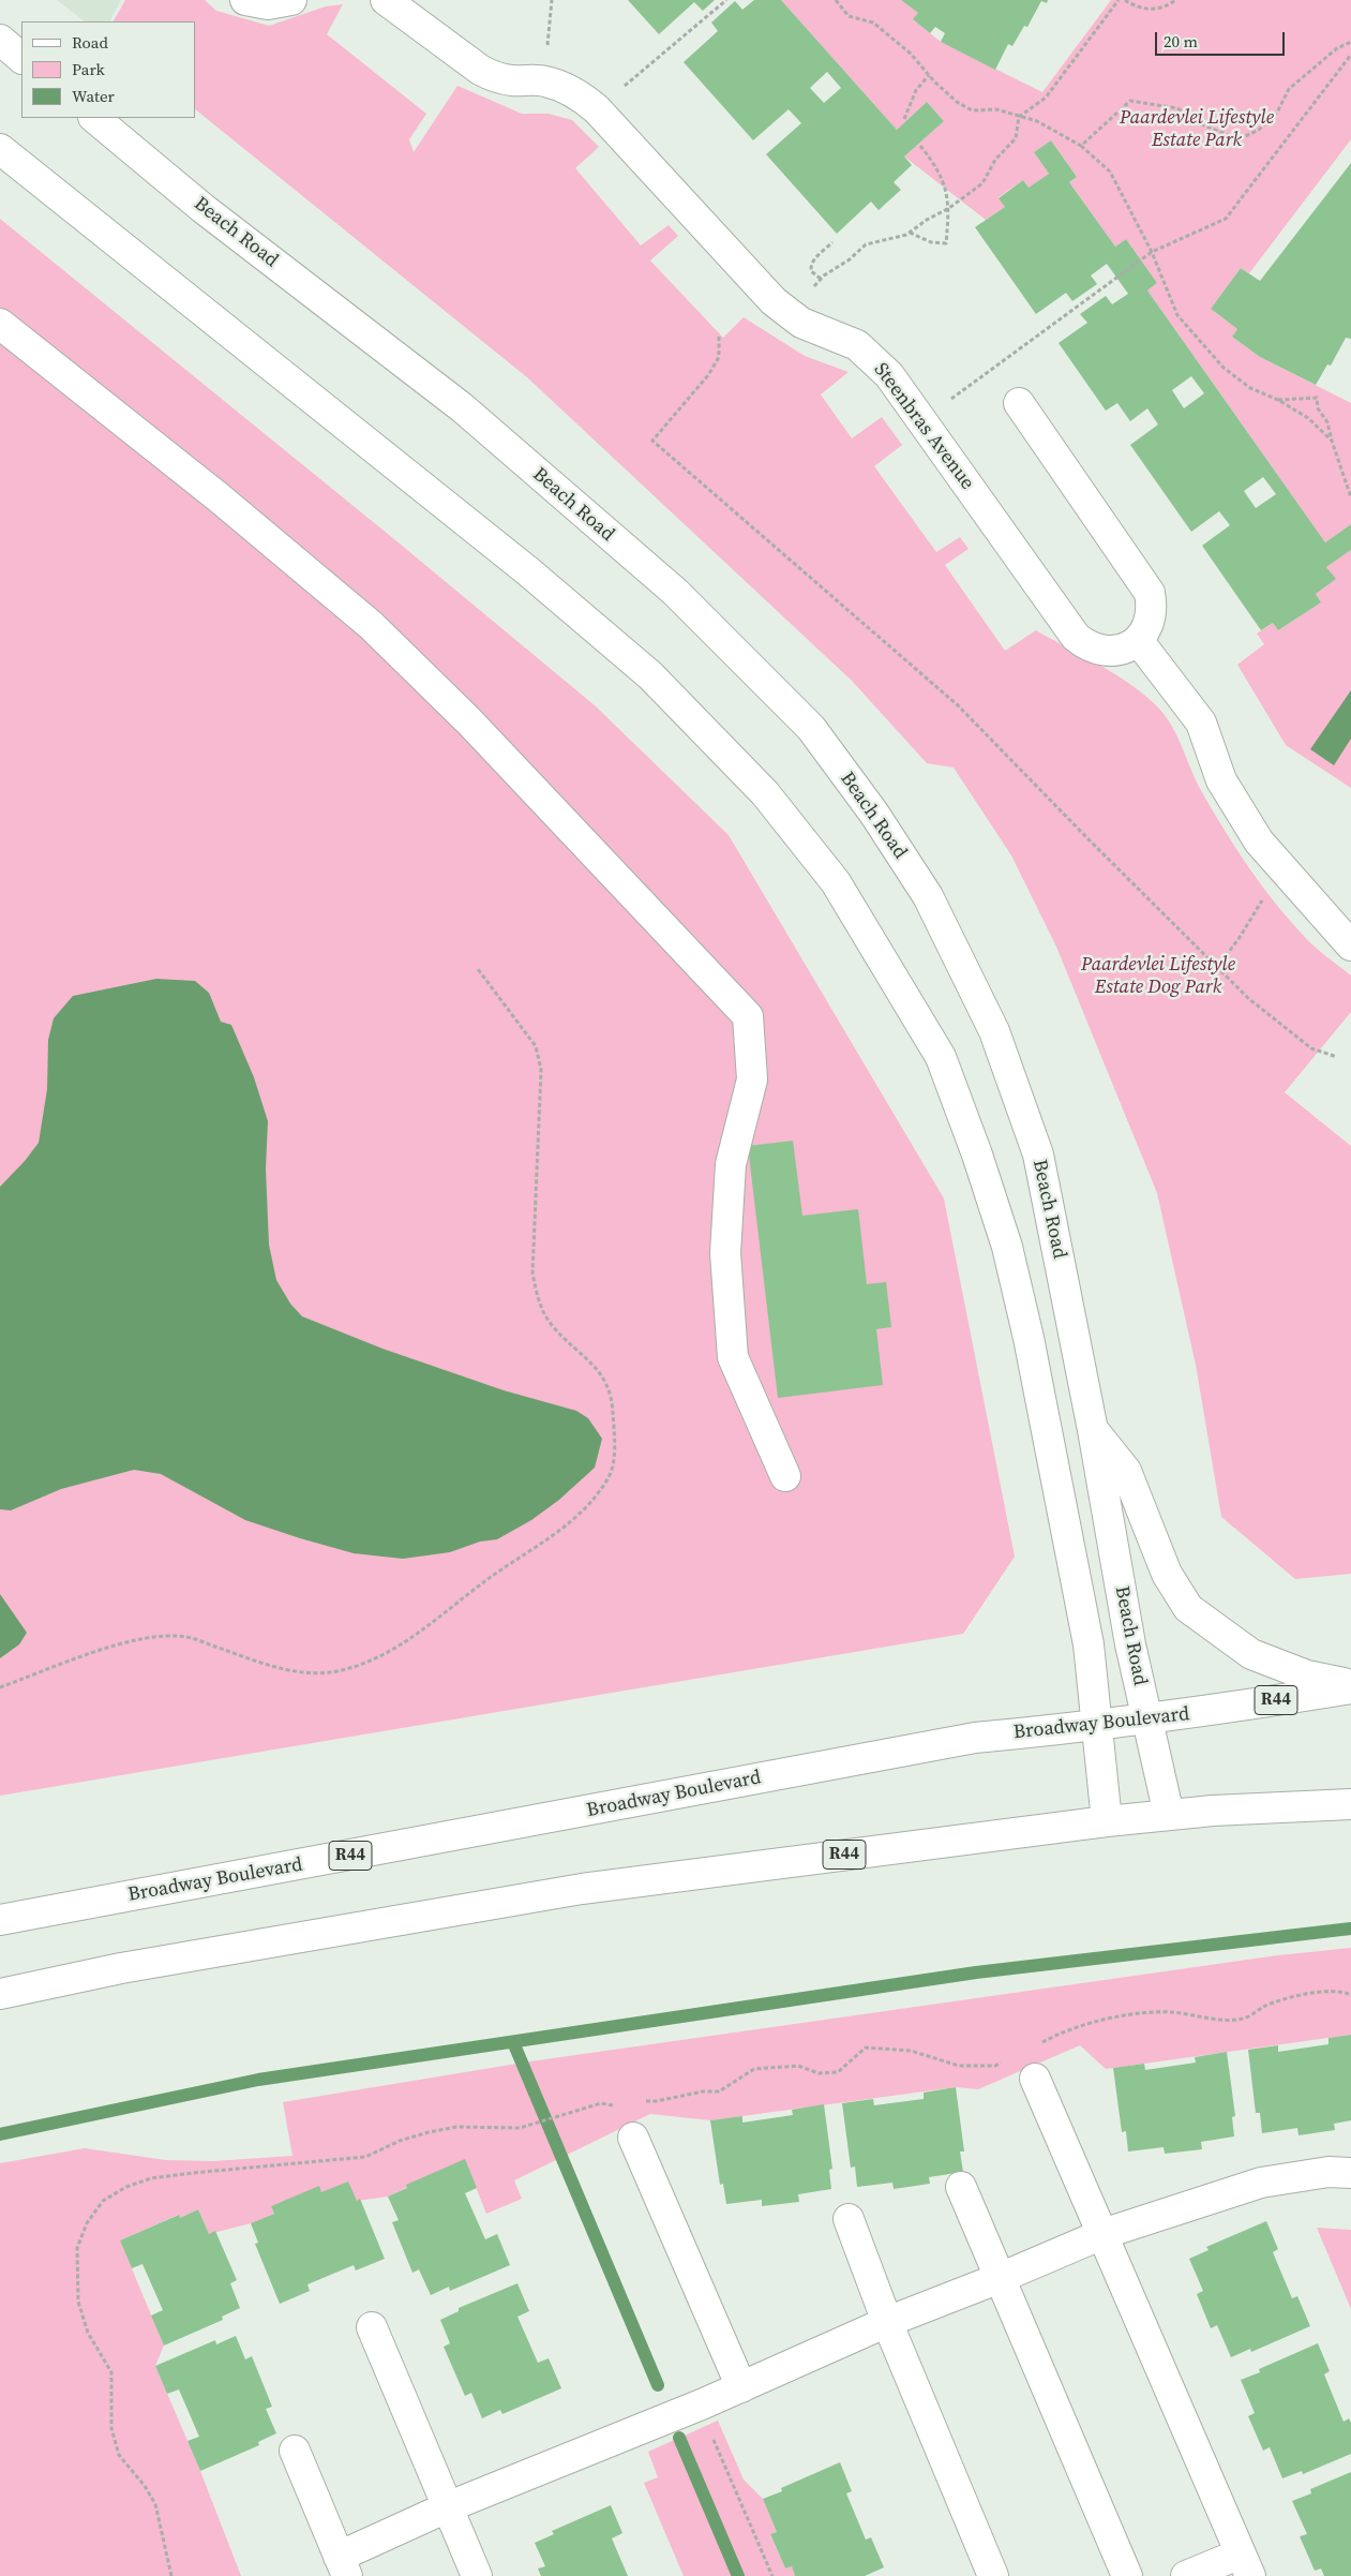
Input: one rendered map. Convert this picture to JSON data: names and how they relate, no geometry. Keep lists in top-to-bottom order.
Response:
{
  "streets": {
    "main road": [
      "Beach Road",
      "Steenbras Avenue",
      "R44",
      "Broadway Boulevard"
    ]
  },
  "crossings": [
    ["Beach Road", "R44"],
    ["Beach Road", "Broadway Boulevard"]
  ],
  "parks": ["Paardevlei Lifestyle Estate Park", "Paardevlei Lifestyle Estate Dog Park"],
  "legend": ["Road", "Park", "Water"],
  "scale_bar": "20 m"
}
